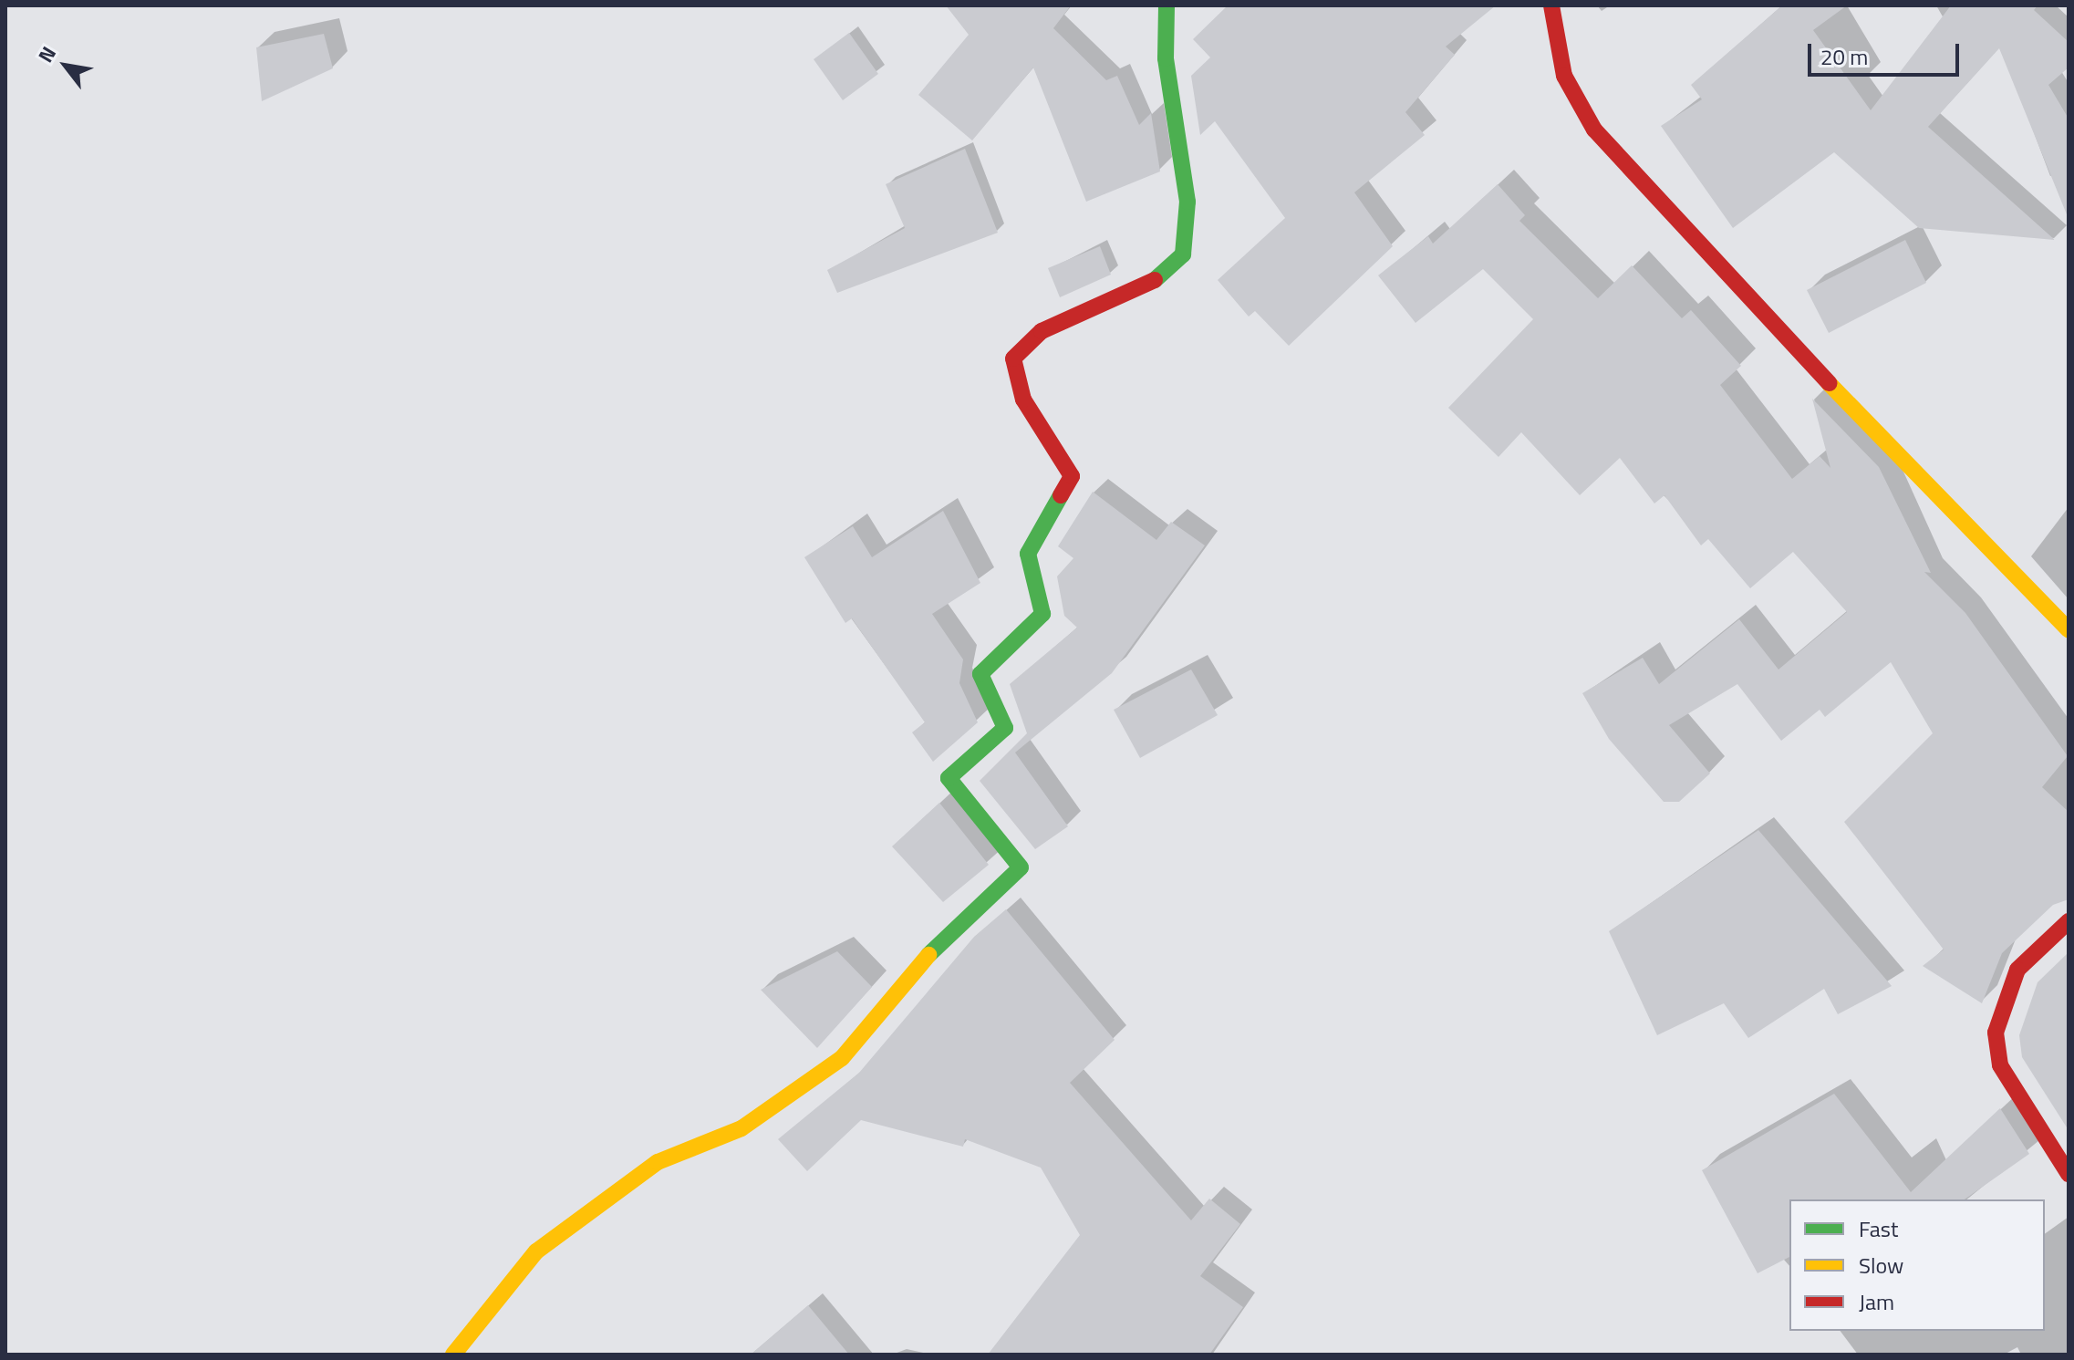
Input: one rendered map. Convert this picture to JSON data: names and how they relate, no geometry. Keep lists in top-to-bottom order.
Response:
{
  "legend": ["Fast", "Slow", "Jam"],
  "scale_bar": "20 m",
  "north": "top left"
}
